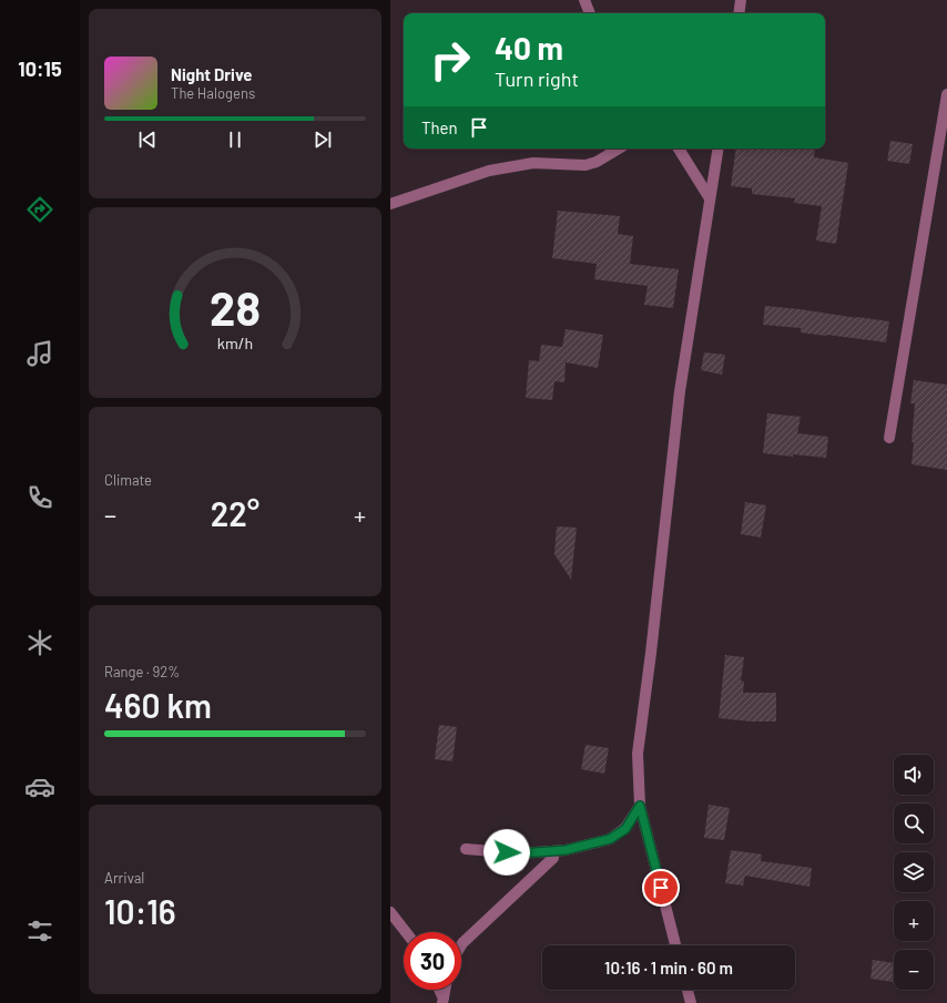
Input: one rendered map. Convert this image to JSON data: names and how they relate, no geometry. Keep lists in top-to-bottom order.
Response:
{
  "page": {
    "tabs": "10:15",
    "turn": ["40 m", "Turn right"],
    "song": ["Night Drive", "The Halogens"],
    "then": "Then",
    "tile": [
      "Climate",
      ["Range · 92%", "460 km"],
      ["Arrival", "10:16"]
    ],
    "heat": ["−", "22°", "+"],
    "map_buttons": ["+", "−"],
    "limit": "30",
    "trip": "10:16 · 1 min · 60 m",
    "gauge": ["28", "km/h"]
  }
}
